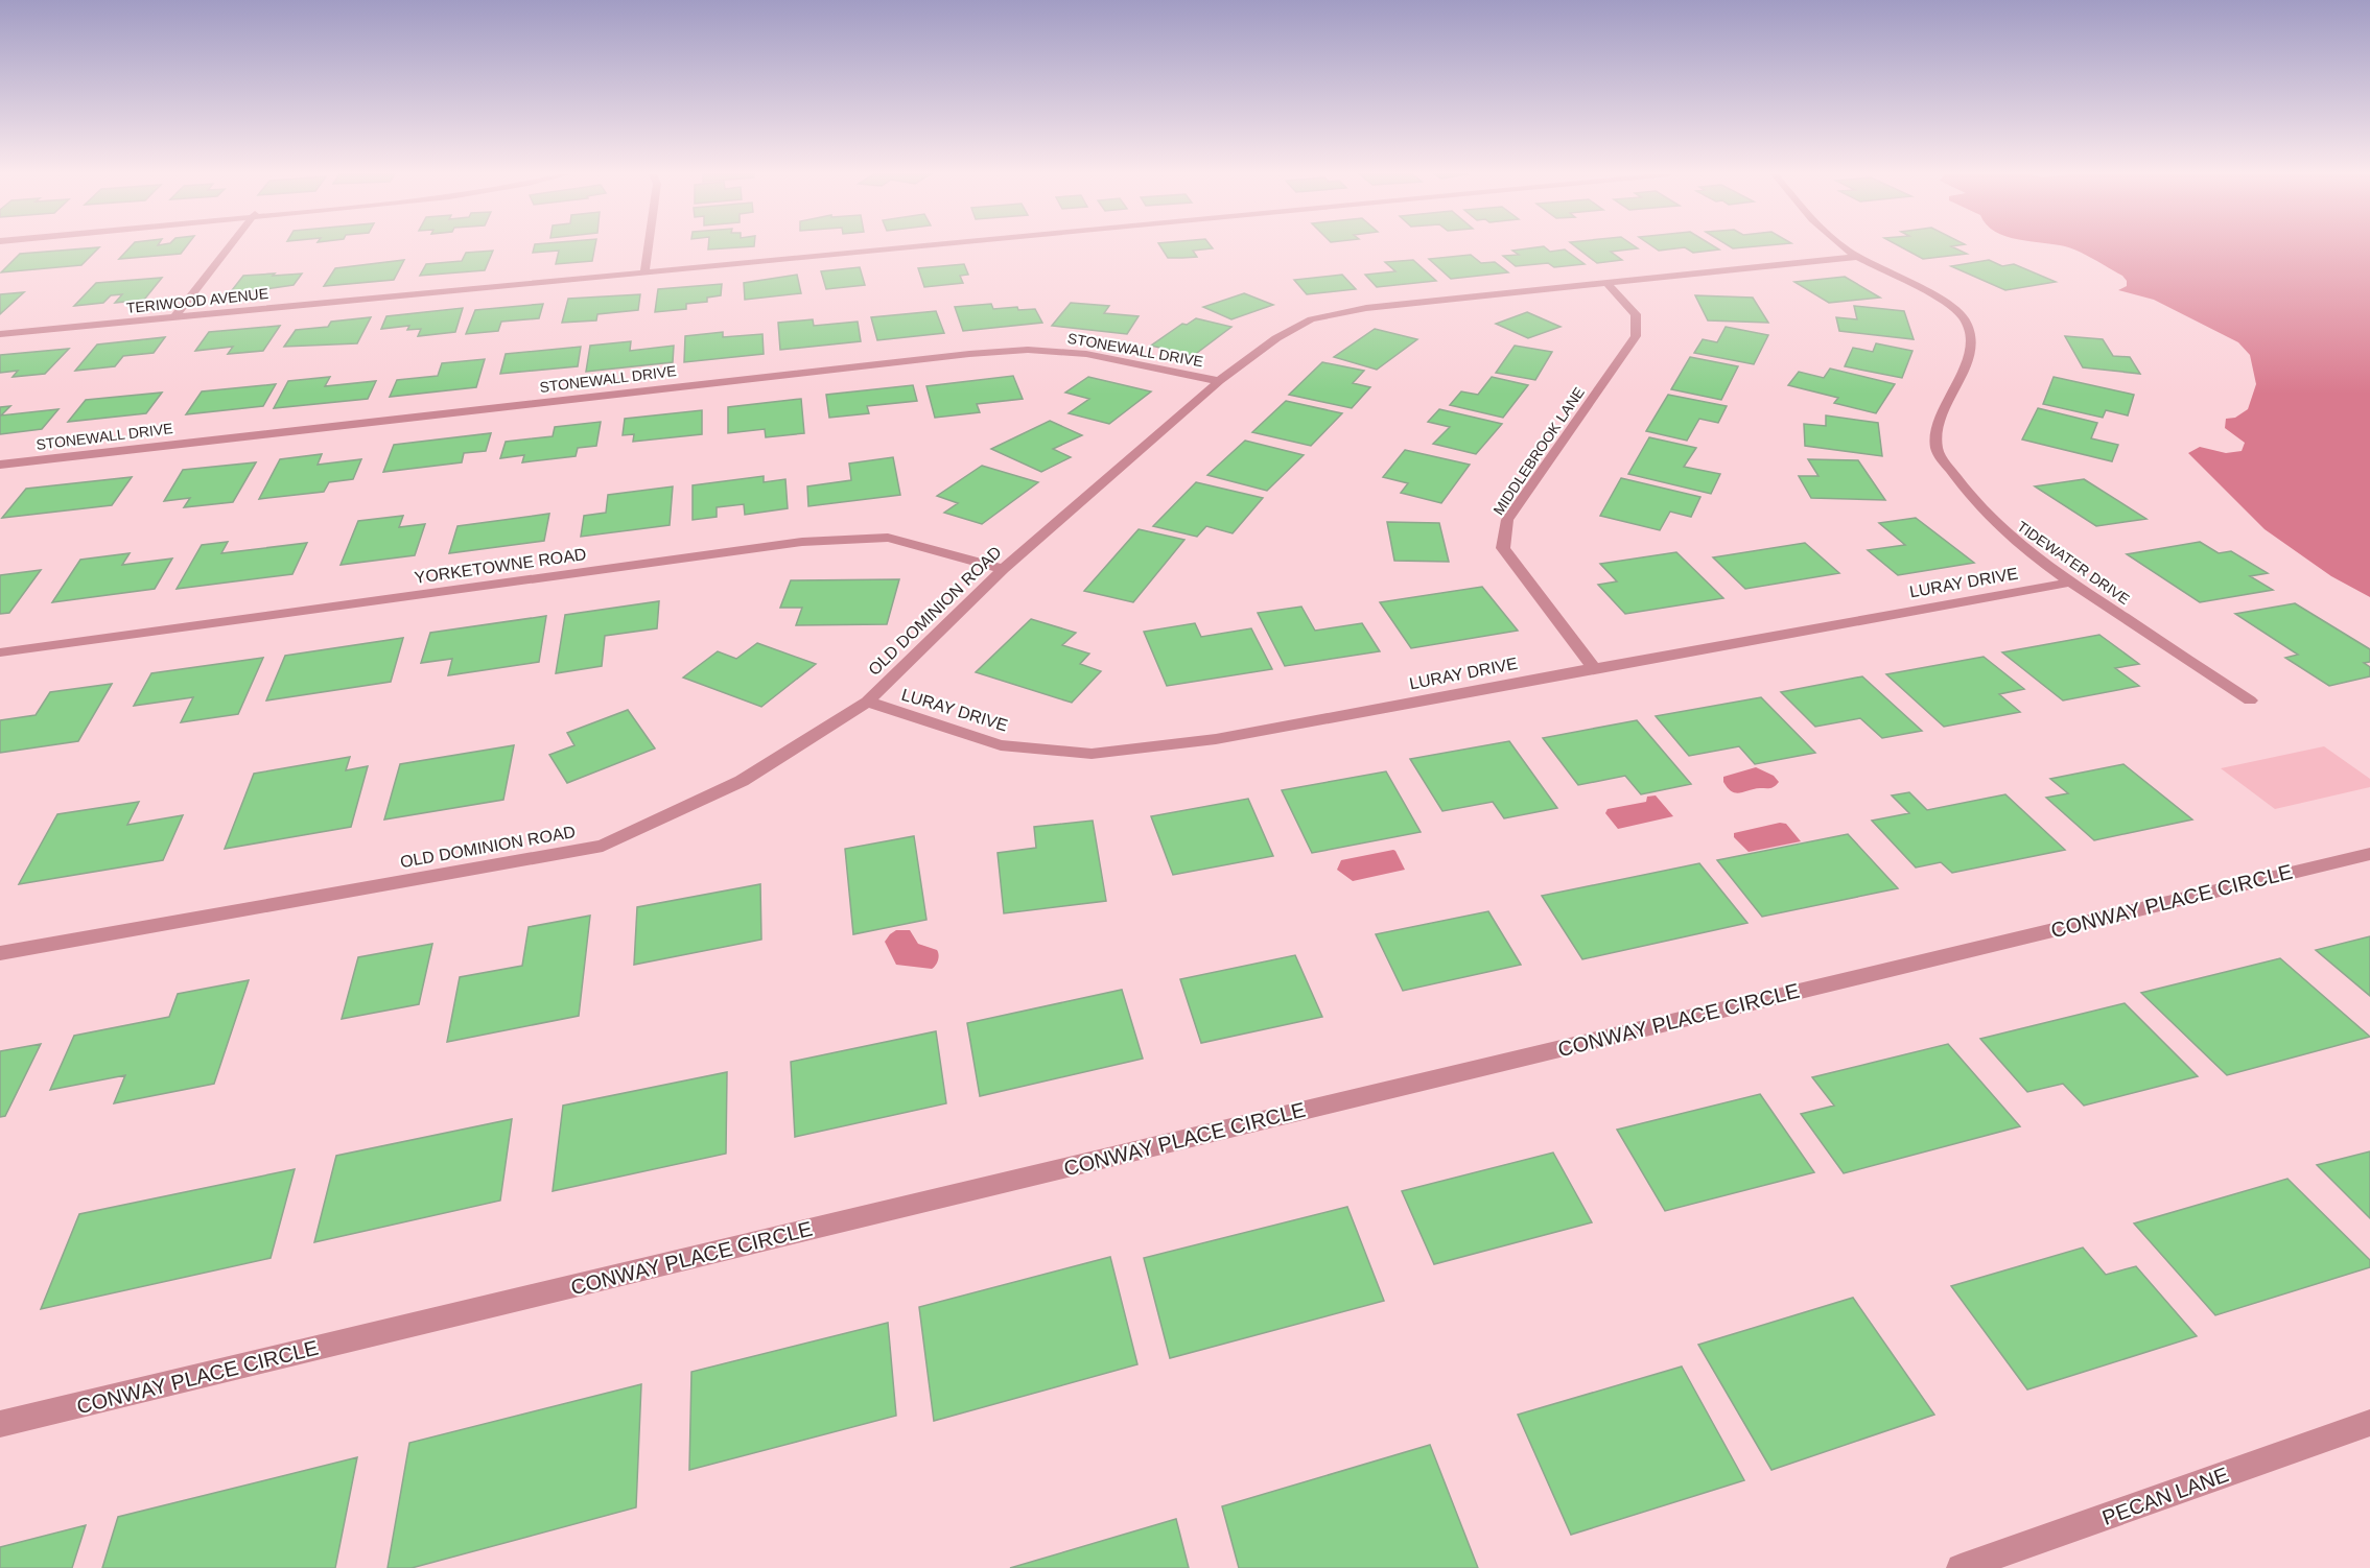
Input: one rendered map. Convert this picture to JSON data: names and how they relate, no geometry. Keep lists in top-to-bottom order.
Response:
{
  "streets": {
    "street": [
      "TERIWOOD AVENUE",
      "STONEWALL DRIVE",
      "MIDDLEBROOK LANE",
      "TIDEWATER DRIVE",
      "YORKETOWNE ROAD",
      "LURAY DRIVE",
      "OLD DOMINION ROAD",
      "CONWAY PLACE CIRCLE",
      "PECAN LANE"
    ]
  },
  "crossings": [
    ["STONEWALL DRIVE", "OLD DOMINION ROAD"],
    ["MIDDLEBROOK LANE", "LURAY DRIVE"],
    ["MIDDLEBROOK LANE", "OLD DOMINION ROAD"],
    ["TIDEWATER DRIVE", "LURAY DRIVE"],
    ["TIDEWATER DRIVE", "OLD DOMINION ROAD"],
    ["YORKETOWNE ROAD", "OLD DOMINION ROAD"],
    ["LURAY DRIVE", "OLD DOMINION ROAD"]
  ]
}
